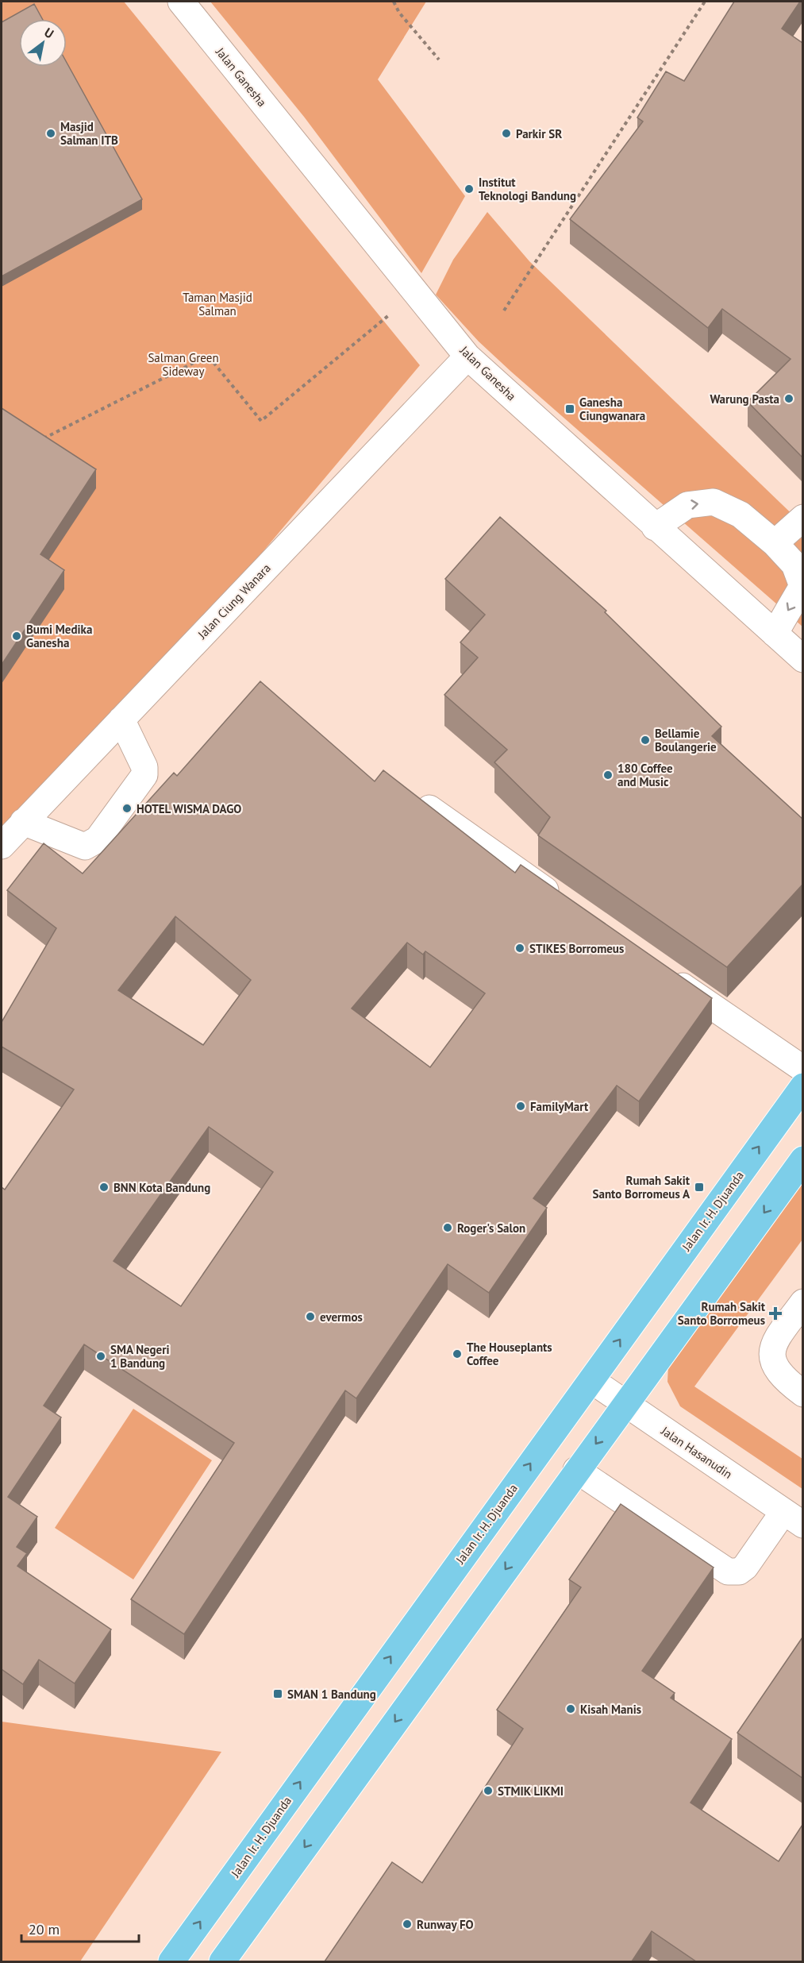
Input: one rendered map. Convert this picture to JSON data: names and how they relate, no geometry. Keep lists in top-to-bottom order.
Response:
{
  "streets": {
    "main road": ["Jalan Ir. H. Djuanda"],
    "street": ["Jalan Ganesha", "Jalan Ciung Wanara", "Jalan Hasanudin"]
  },
  "crossings": [
    ["Jalan Ganesha", "Jalan Ciung Wanara"],
    ["Jalan Ir. H. Djuanda", "Jalan Hasanudin"]
  ],
  "parks": ["Taman Masjid Salman", "Salman Green Sideway"],
  "places": {
    "other": [
      "Masjid Salman ITB",
      "Parkir SR",
      "Institut Teknologi Bandung",
      "Warung Pasta",
      "Bumi Medika Ganesha",
      "Bellamie Boulangerie",
      "180 Coffee and Music",
      "HOTEL WISMA DAGO",
      "STIKES Borromeus",
      "FamilyMart",
      "BNN Kota Bandung",
      "Roger's Salon",
      "evermos",
      "The Houseplants Coffee",
      "SMA Negeri 1 Bandung",
      "Kisah Manis",
      "STMIK LIKMI",
      "Runway FO"
    ],
    "transit": ["Ganesha Ciungwanara", "Rumah Sakit Santo Borromeus A", "SMAN 1 Bandung"],
    "health": ["Rumah Sakit Santo Borromeus"]
  },
  "scale_bar": "20 m",
  "north": "top right"
}
